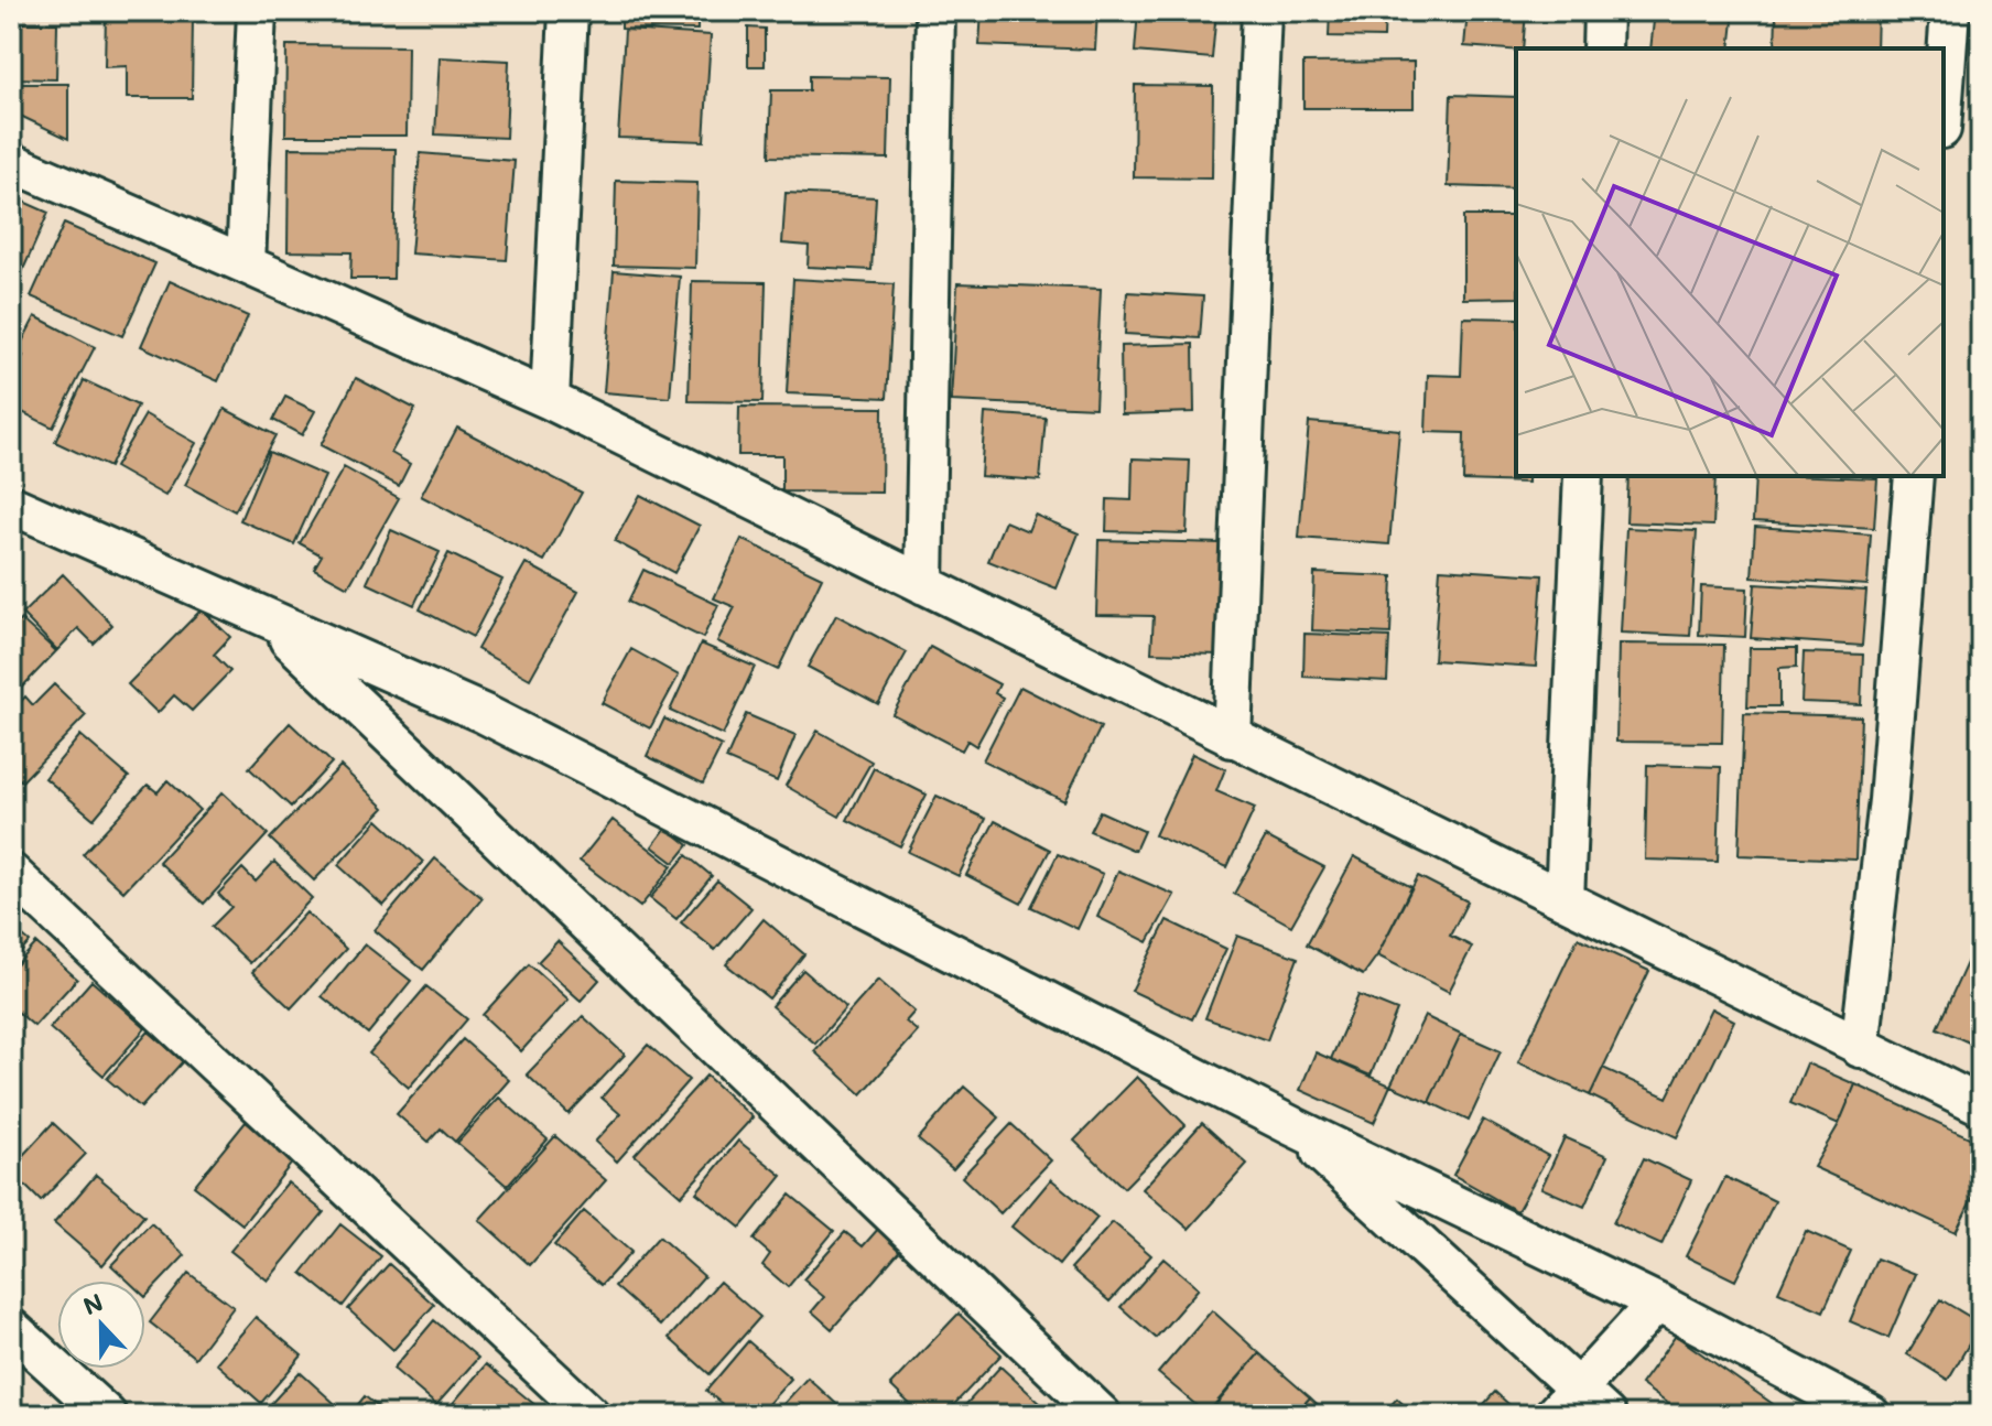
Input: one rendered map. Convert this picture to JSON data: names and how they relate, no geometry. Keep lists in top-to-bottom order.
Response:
{
  "north": "top"
}
